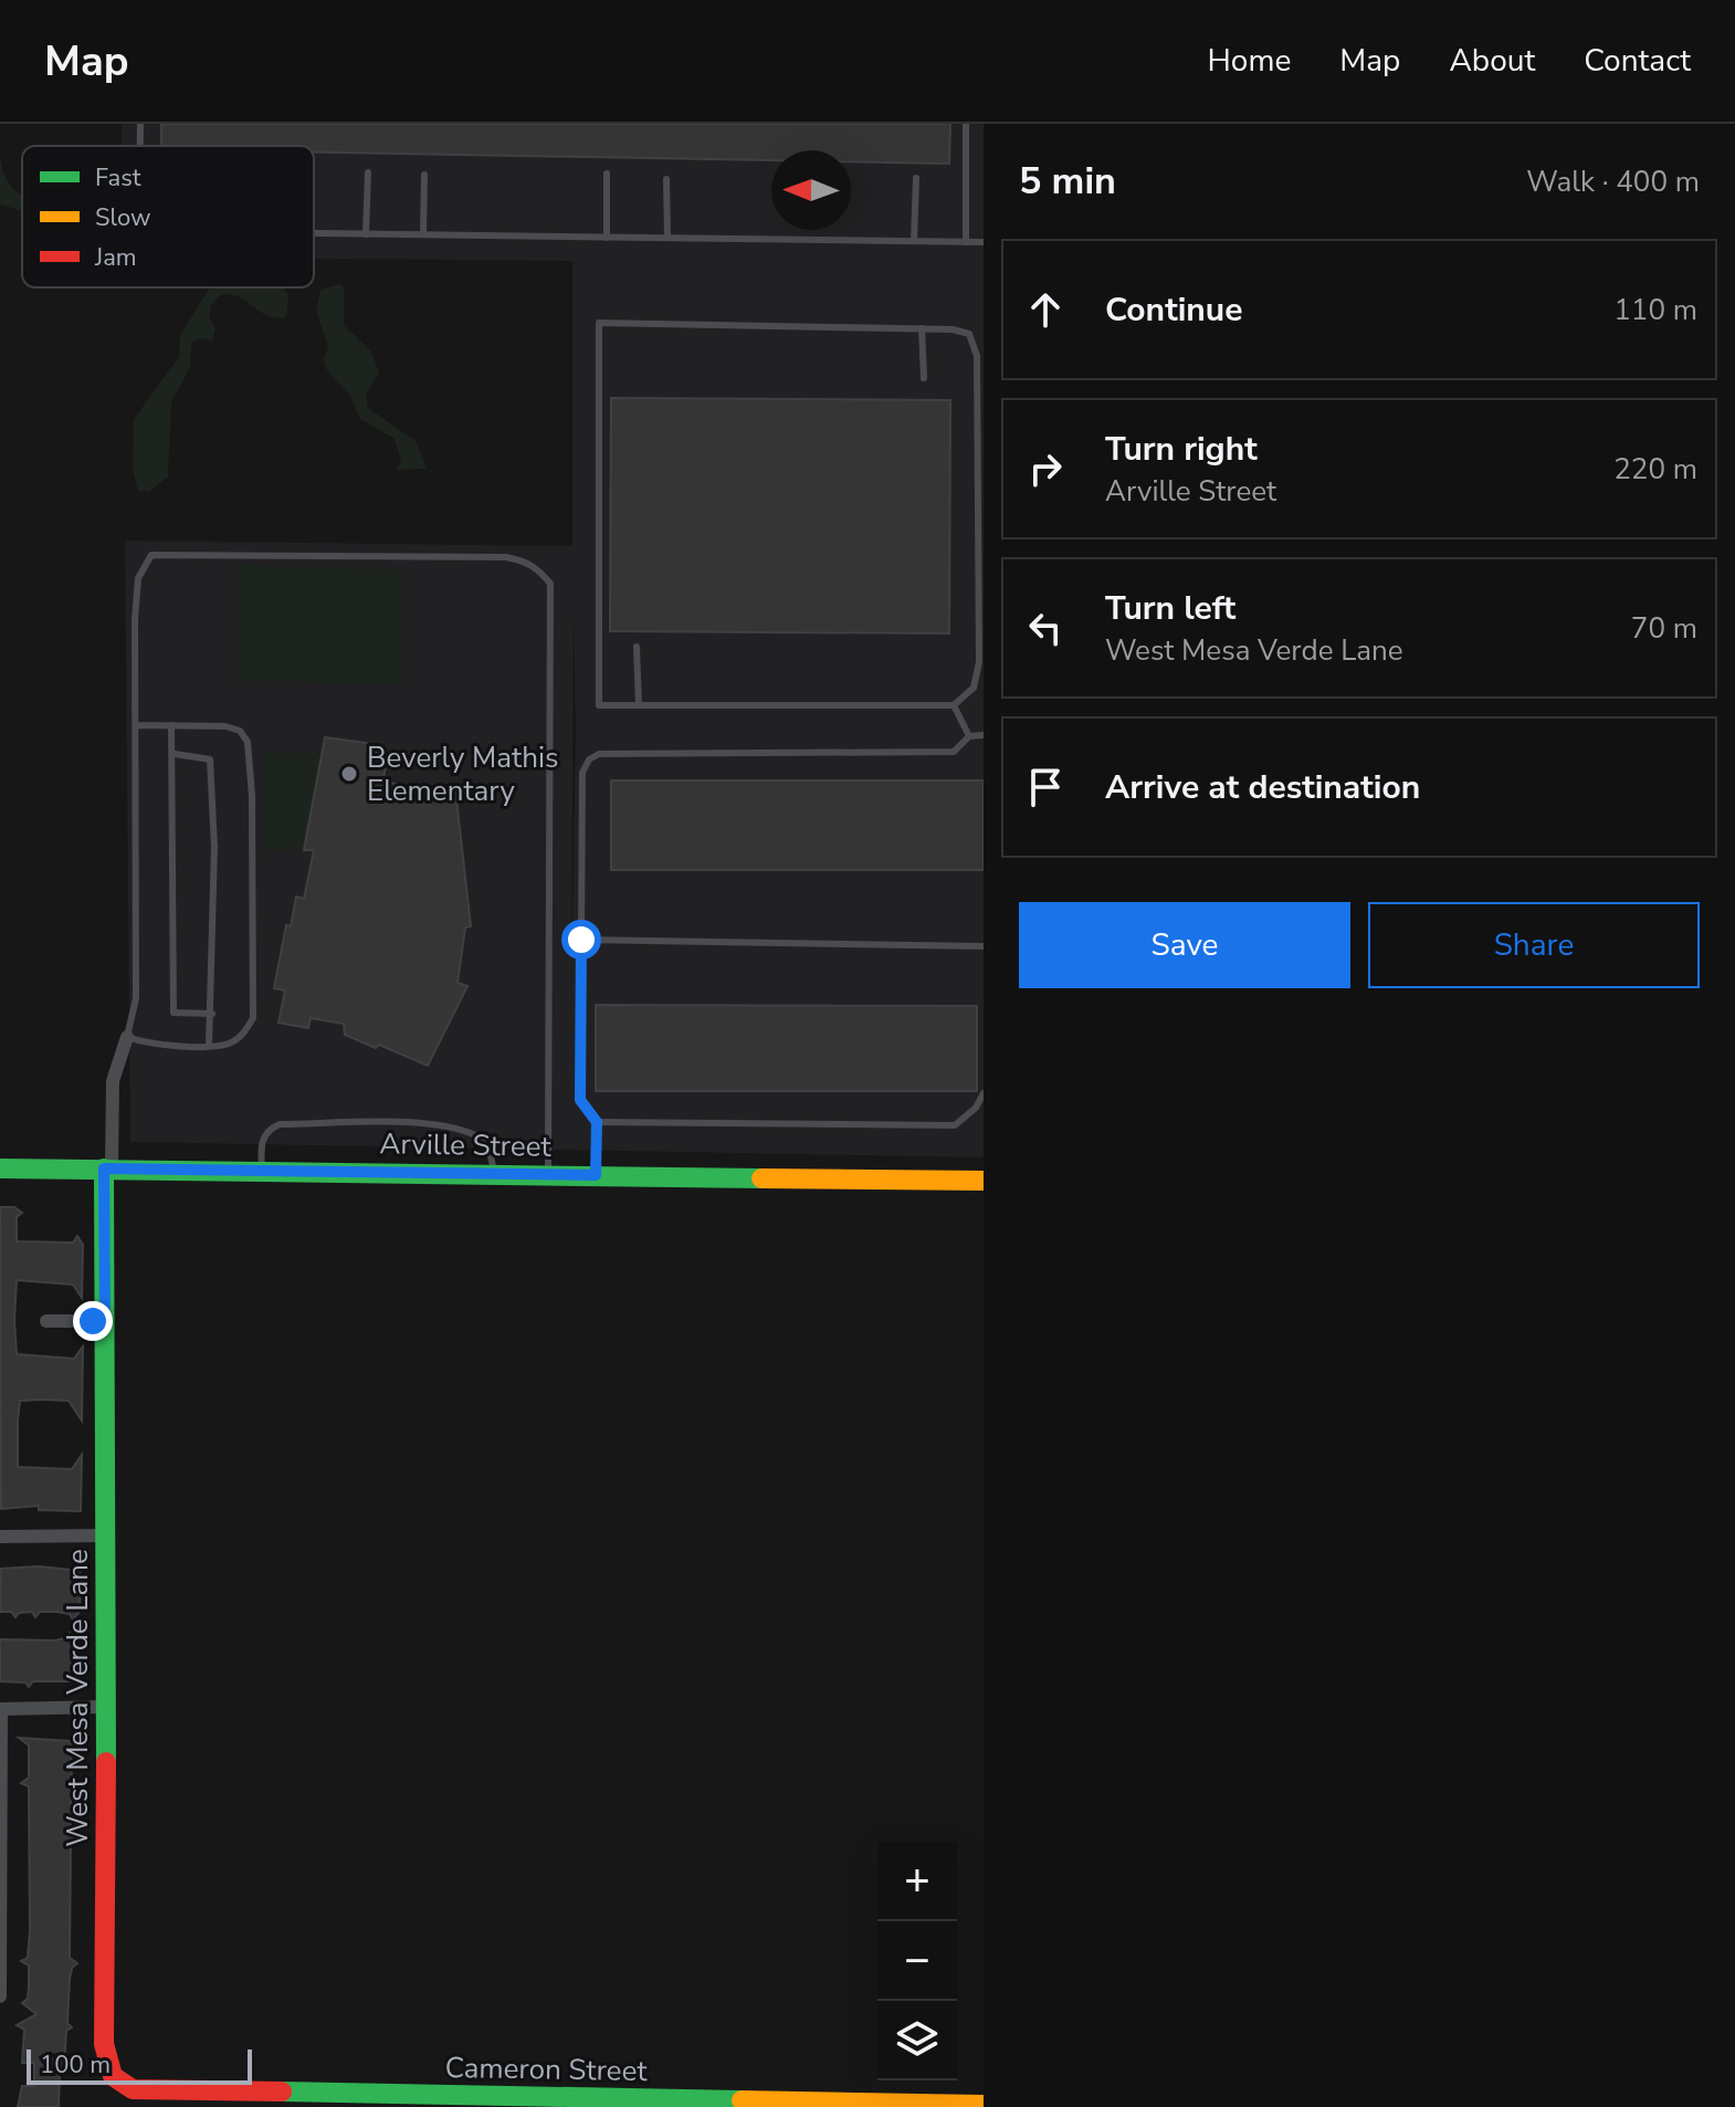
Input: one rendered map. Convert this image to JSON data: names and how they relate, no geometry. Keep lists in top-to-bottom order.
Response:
{
  "streets": {
    "street": ["Arville Street", "West Mesa Verde Lane", "Cameron Street"]
  },
  "crossings": [
    ["Arville Street", "West Mesa Verde Lane"],
    ["West Mesa Verde Lane", "Cameron Street"]
  ],
  "places": ["Beverly Mathis Elementary"],
  "legend": ["Fast", "Slow", "Jam"],
  "scale_bar": "100 m",
  "north": "left",
  "page": {
    "header": "Map",
    "nav": [
      "Home",
      "Map",
      "About",
      "Contact"
    ],
    "heading": ["5 min", "Walk · 400 m"],
    "list": [
      ["Continue", "110 m"],
      ["Turn right", "Arville Street", "220 m"],
      ["Turn left", "West Mesa Verde Lane", "70 m"],
      "Arrive at destination"
    ],
    "buttons": ["Save", "Share"],
    "map_buttons": ["+", "−"],
    "scale": "100 m"
  }
}
